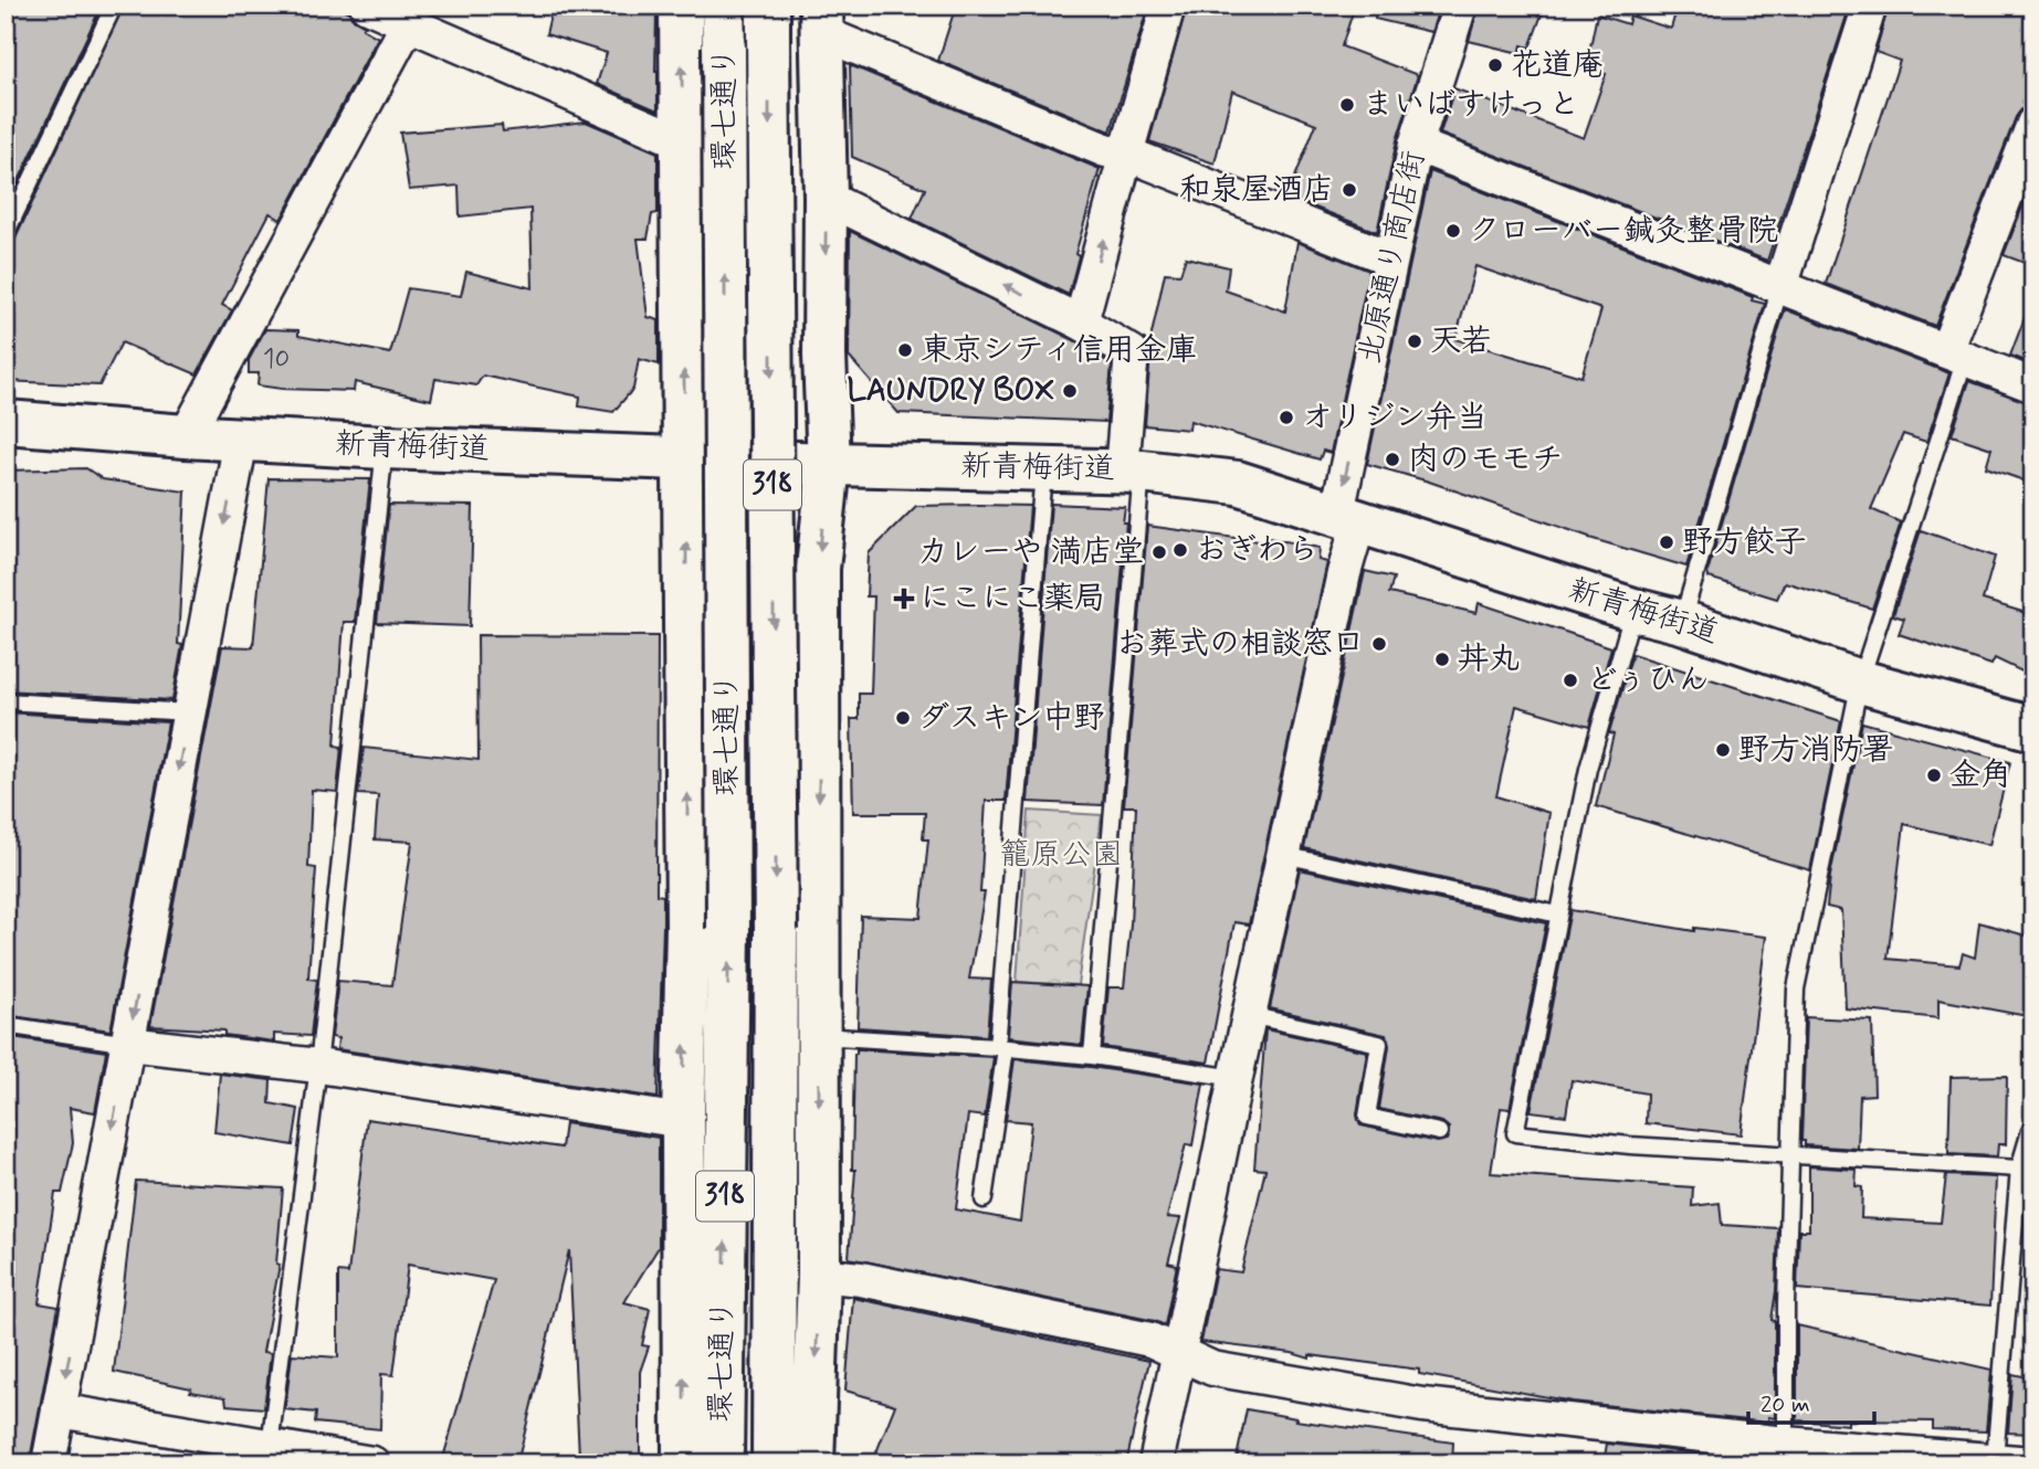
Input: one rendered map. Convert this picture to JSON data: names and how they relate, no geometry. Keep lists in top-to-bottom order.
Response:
{
  "streets": {
    "main road": ["環七通り", "新青梅街道", "318"],
    "street": ["北原通り商店街"]
  },
  "crossings": [
    ["北原通り商店街", "新青梅街道"]
  ],
  "parks": ["籠原公園"],
  "places": {
    "other": [
      "花道庵",
      "まいばすけっと",
      "和泉屋酒店",
      "クローバー鍼灸整骨院",
      "天若",
      "東京シティ信用金庫",
      "LAUNDRY BOX",
      "オリジン弁当",
      "肉のモモチ",
      "野方餃子",
      "おぎわら",
      "カレーや 満店堂",
      "お葬式の相談窓口",
      "丼丸",
      "どぅひん",
      "ダスキン中野",
      "野方消防署",
      "金角"
    ],
    "health": ["にこにこ薬局"]
  },
  "house_numbers": ["10"],
  "scale_bar": "20 m"
}
